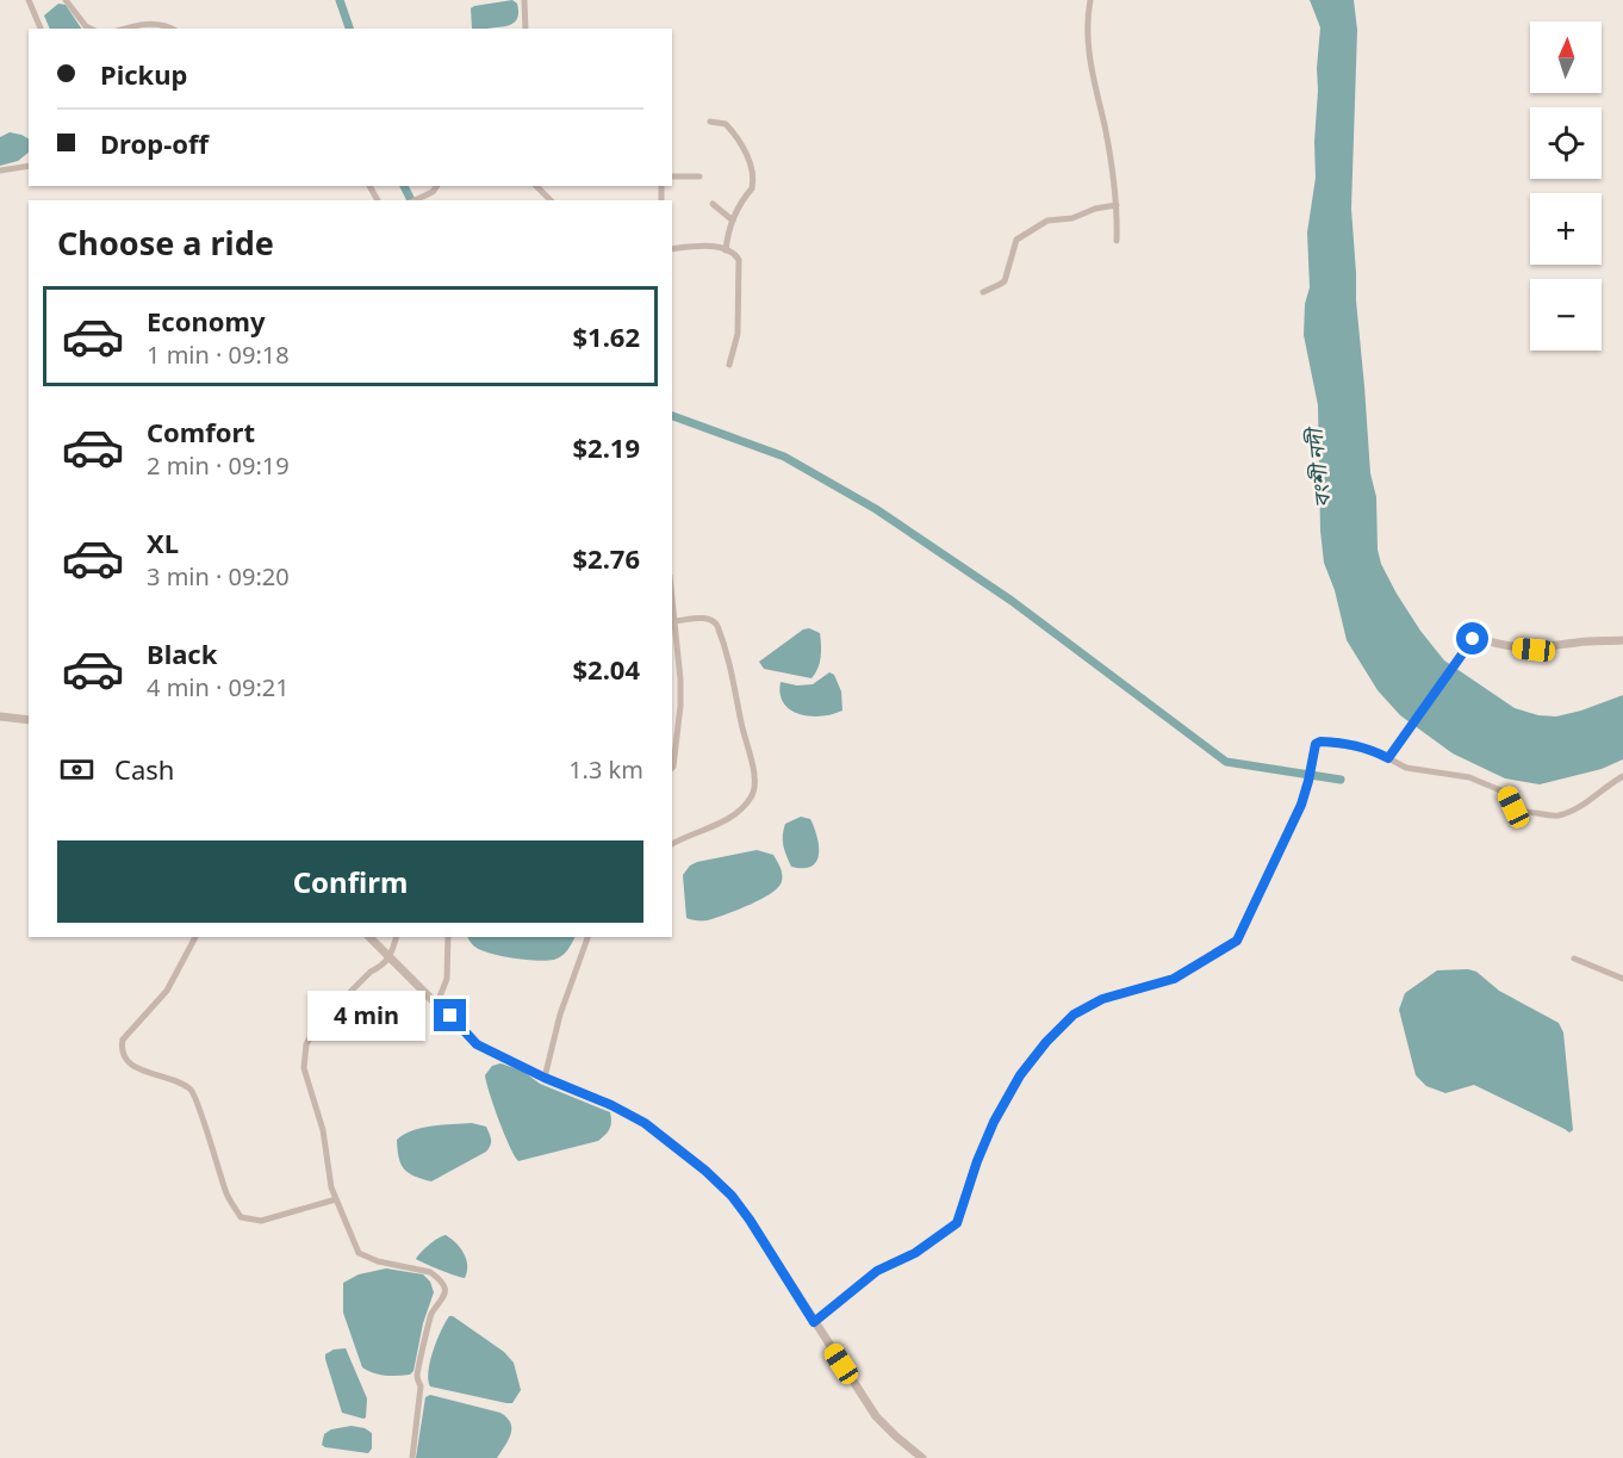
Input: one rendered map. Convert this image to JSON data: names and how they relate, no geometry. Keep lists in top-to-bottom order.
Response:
{
  "water": ["বংশী নদী"],
  "north": "top",
  "page": {
    "map_buttons": ["+", "−"],
    "banner": ["Pickup", "Drop-off"],
    "heading": "Choose a ride",
    "list": [
      {
        "name": "Economy",
        "note": "1 min · 09:18",
        "value": "$1.62"
      },
      {
        "name": "Comfort",
        "note": "2 min · 09:19",
        "value": "$2.19"
      },
      {
        "name": "XL",
        "note": "3 min · 09:20",
        "value": "$2.76"
      },
      {
        "name": "Black",
        "note": "4 min · 09:21",
        "value": "$2.04"
      }
    ],
    "pay": ["Cash", "1.3 km"],
    "buttons": "Confirm",
    "bubble": "4 min"
  }
}
